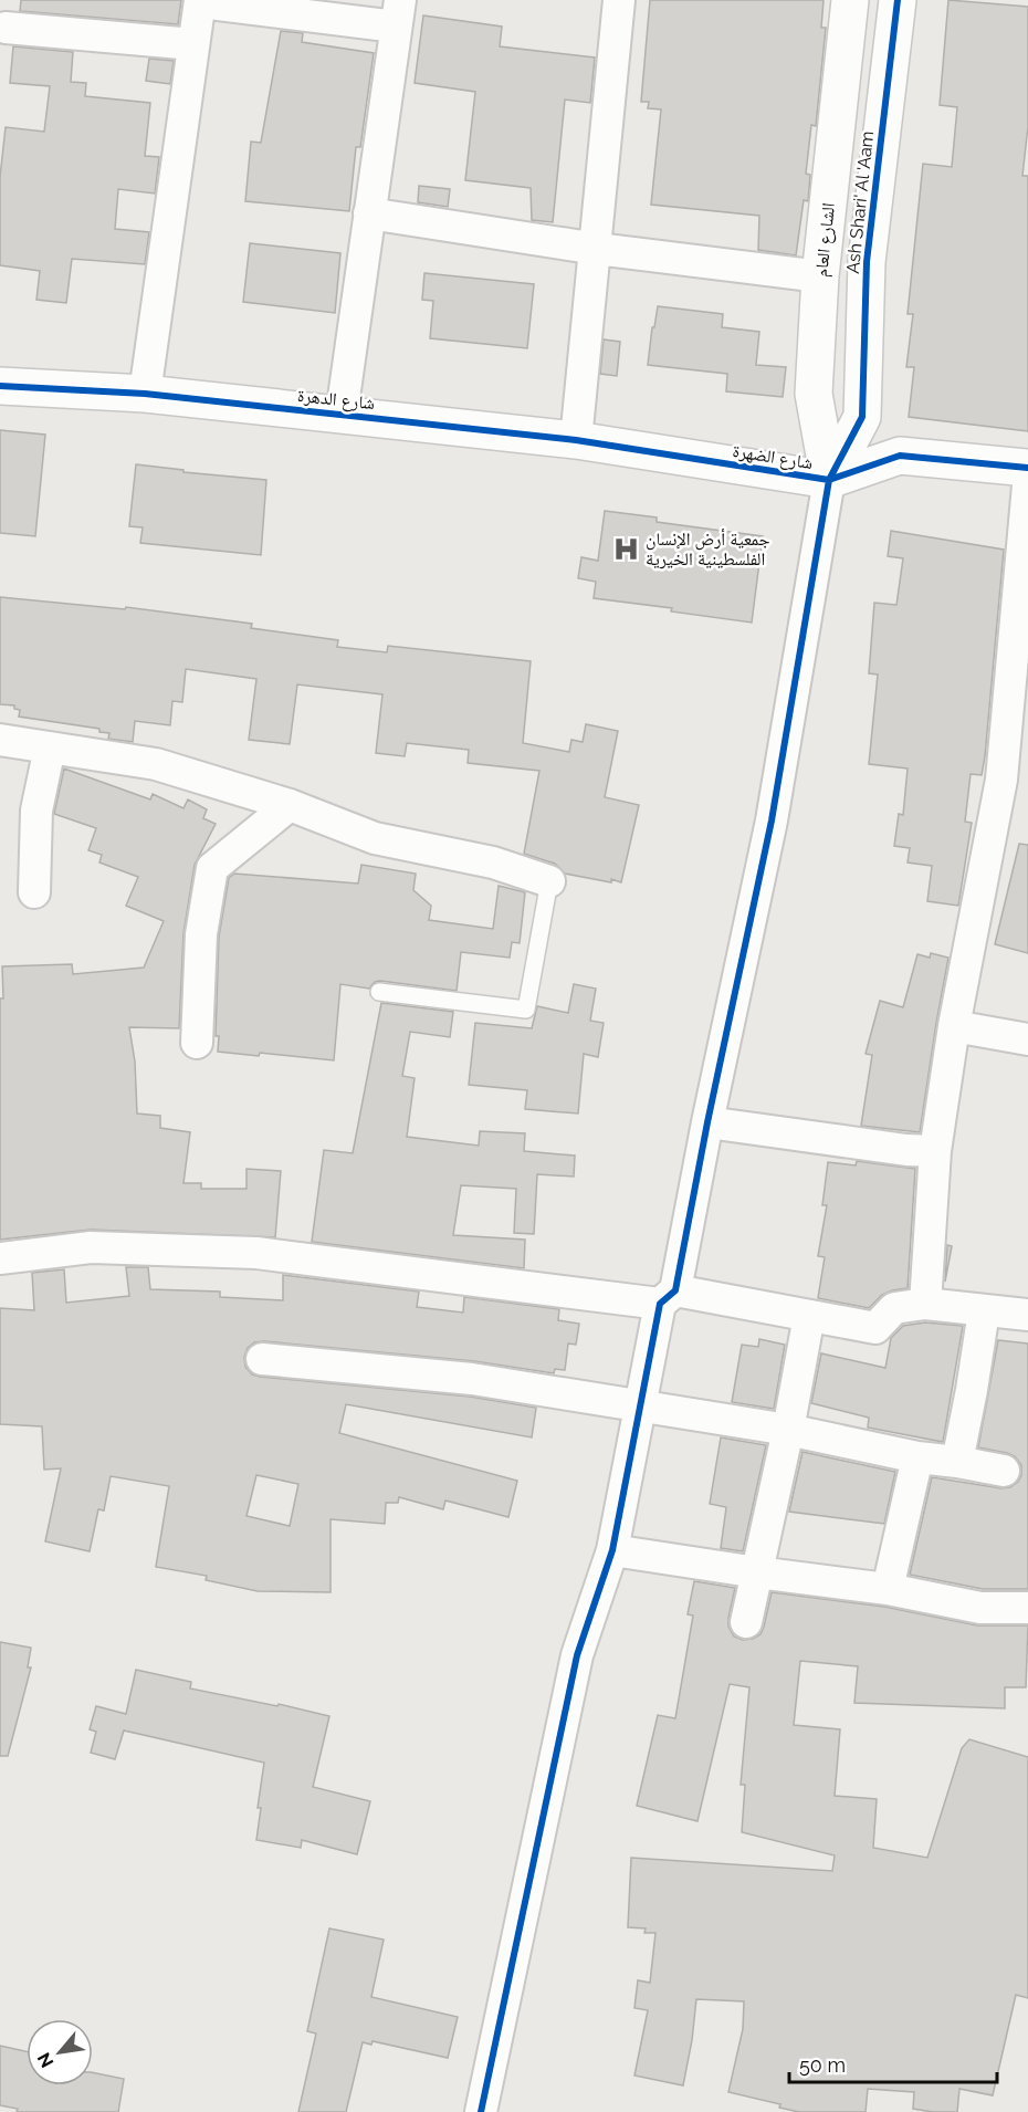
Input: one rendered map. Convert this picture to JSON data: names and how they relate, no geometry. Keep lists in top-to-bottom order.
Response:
{
  "streets": {
    "street": [
      "Ash Shari' Al 'Aam",
      "الشارع العام",
      "شارع الدهرة",
      "شارع الضهرة"
    ]
  },
  "crossings": [
    ["Ash Shari' Al 'Aam", "الشارع العام"],
    ["Ash Shari' Al 'Aam", "شارع الضهرة"],
    ["الشارع العام", "شارع الضهرة"],
    ["شارع الدهرة", "شارع الضهرة"]
  ],
  "places": {
    "hospital": ["جمعية أرض الإنسان الفلسطينية الخيرية"]
  },
  "scale_bar": "50 m",
  "north": "bottom left"
}
